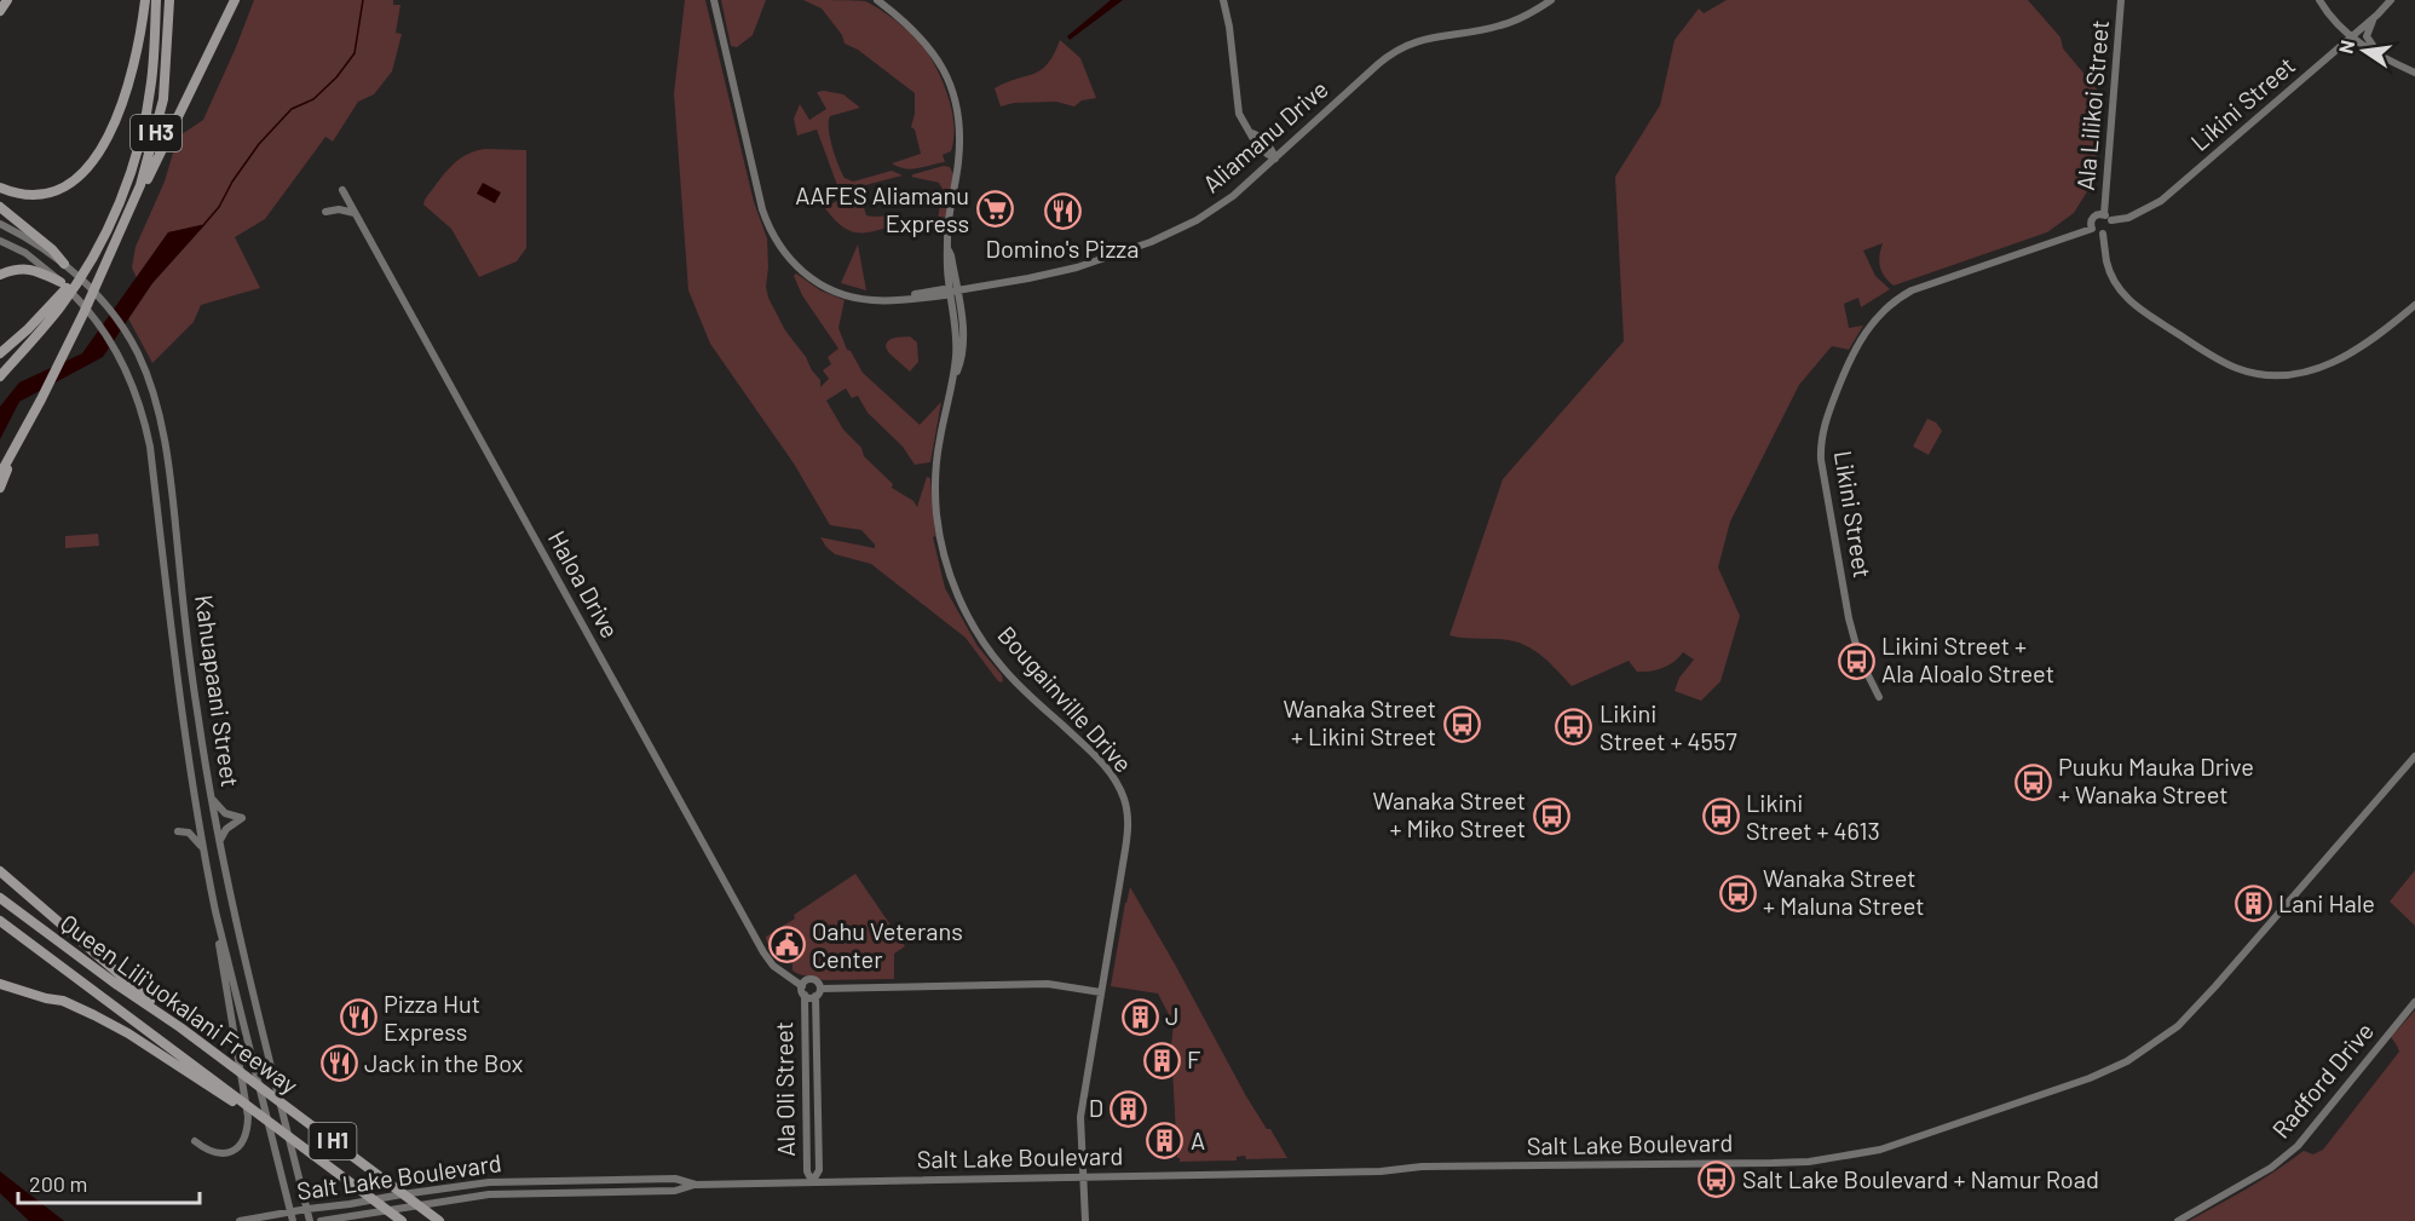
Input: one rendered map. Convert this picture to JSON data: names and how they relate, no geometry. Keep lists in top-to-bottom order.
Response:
{
  "streets": {
    "highway": ["I H3", "Queen Liliʻuokalani Freeway", "I H1"],
    "street": [
      "Likini Street",
      "Ala Lilikoi Street",
      "Aliamanu Drive",
      "Haloa Drive",
      "Kahuapaani Street",
      "Bougainville Drive",
      "Radford Drive",
      "Ala Oli Street",
      "Salt Lake Boulevard"
    ]
  },
  "crossings": [
    ["Likini Street", "Ala Lilikoi Street"],
    ["Aliamanu Drive", "Bougainville Drive"],
    ["Haloa Drive", "Ala Oli Street"],
    ["Kahuapaani Street", "Salt Lake Boulevard"],
    ["Bougainville Drive", "Salt Lake Boulevard"],
    ["Ala Oli Street", "Salt Lake Boulevard"]
  ],
  "places": {
    "supermarket": ["AAFES Aliamanu Express"],
    "restaurant": ["Domino's Pizza", "Pizza Hut Express", "Jack in the Box"],
    "bus stop": [
      "Likini Street + Ala Aloalo Street",
      "Wanaka Street + Likini Street",
      "Likini Street + 4557",
      "Puuku Mauka Drive + Wanaka Street",
      "Wanaka Street + Miko Street",
      "Likini Street + 4613",
      "Wanaka Street + Maluna Street",
      "Salt Lake Boulevard + Namur Road"
    ],
    "building": [
      "Lani Hale",
      "J",
      "F",
      "D",
      "A"
    ],
    "public building": ["Oahu Veterans Center"]
  },
  "scale_bar": "200 m",
  "north": "left"
}
